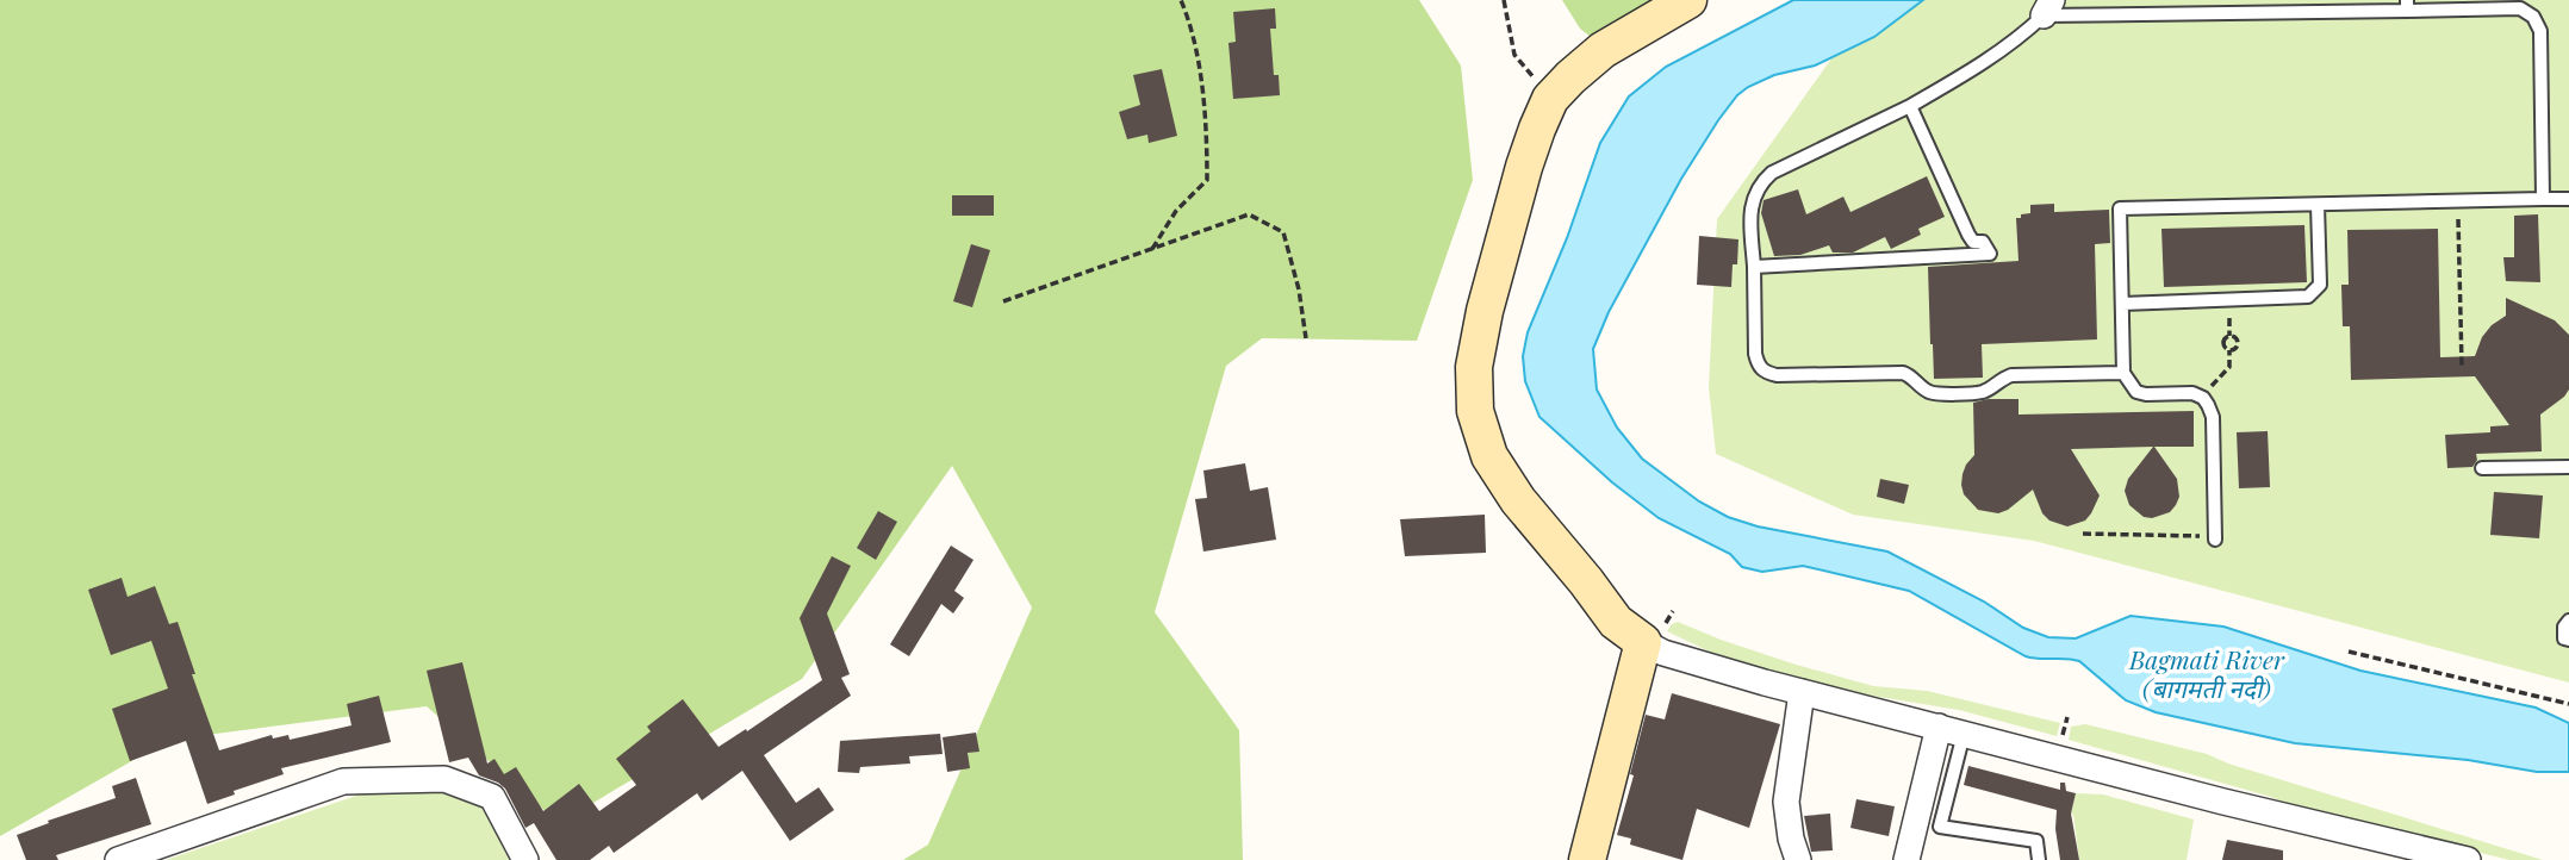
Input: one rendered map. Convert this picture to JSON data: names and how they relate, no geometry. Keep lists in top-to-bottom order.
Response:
{
  "water": ["Bagmati River (बागमती नदी)"]
}
